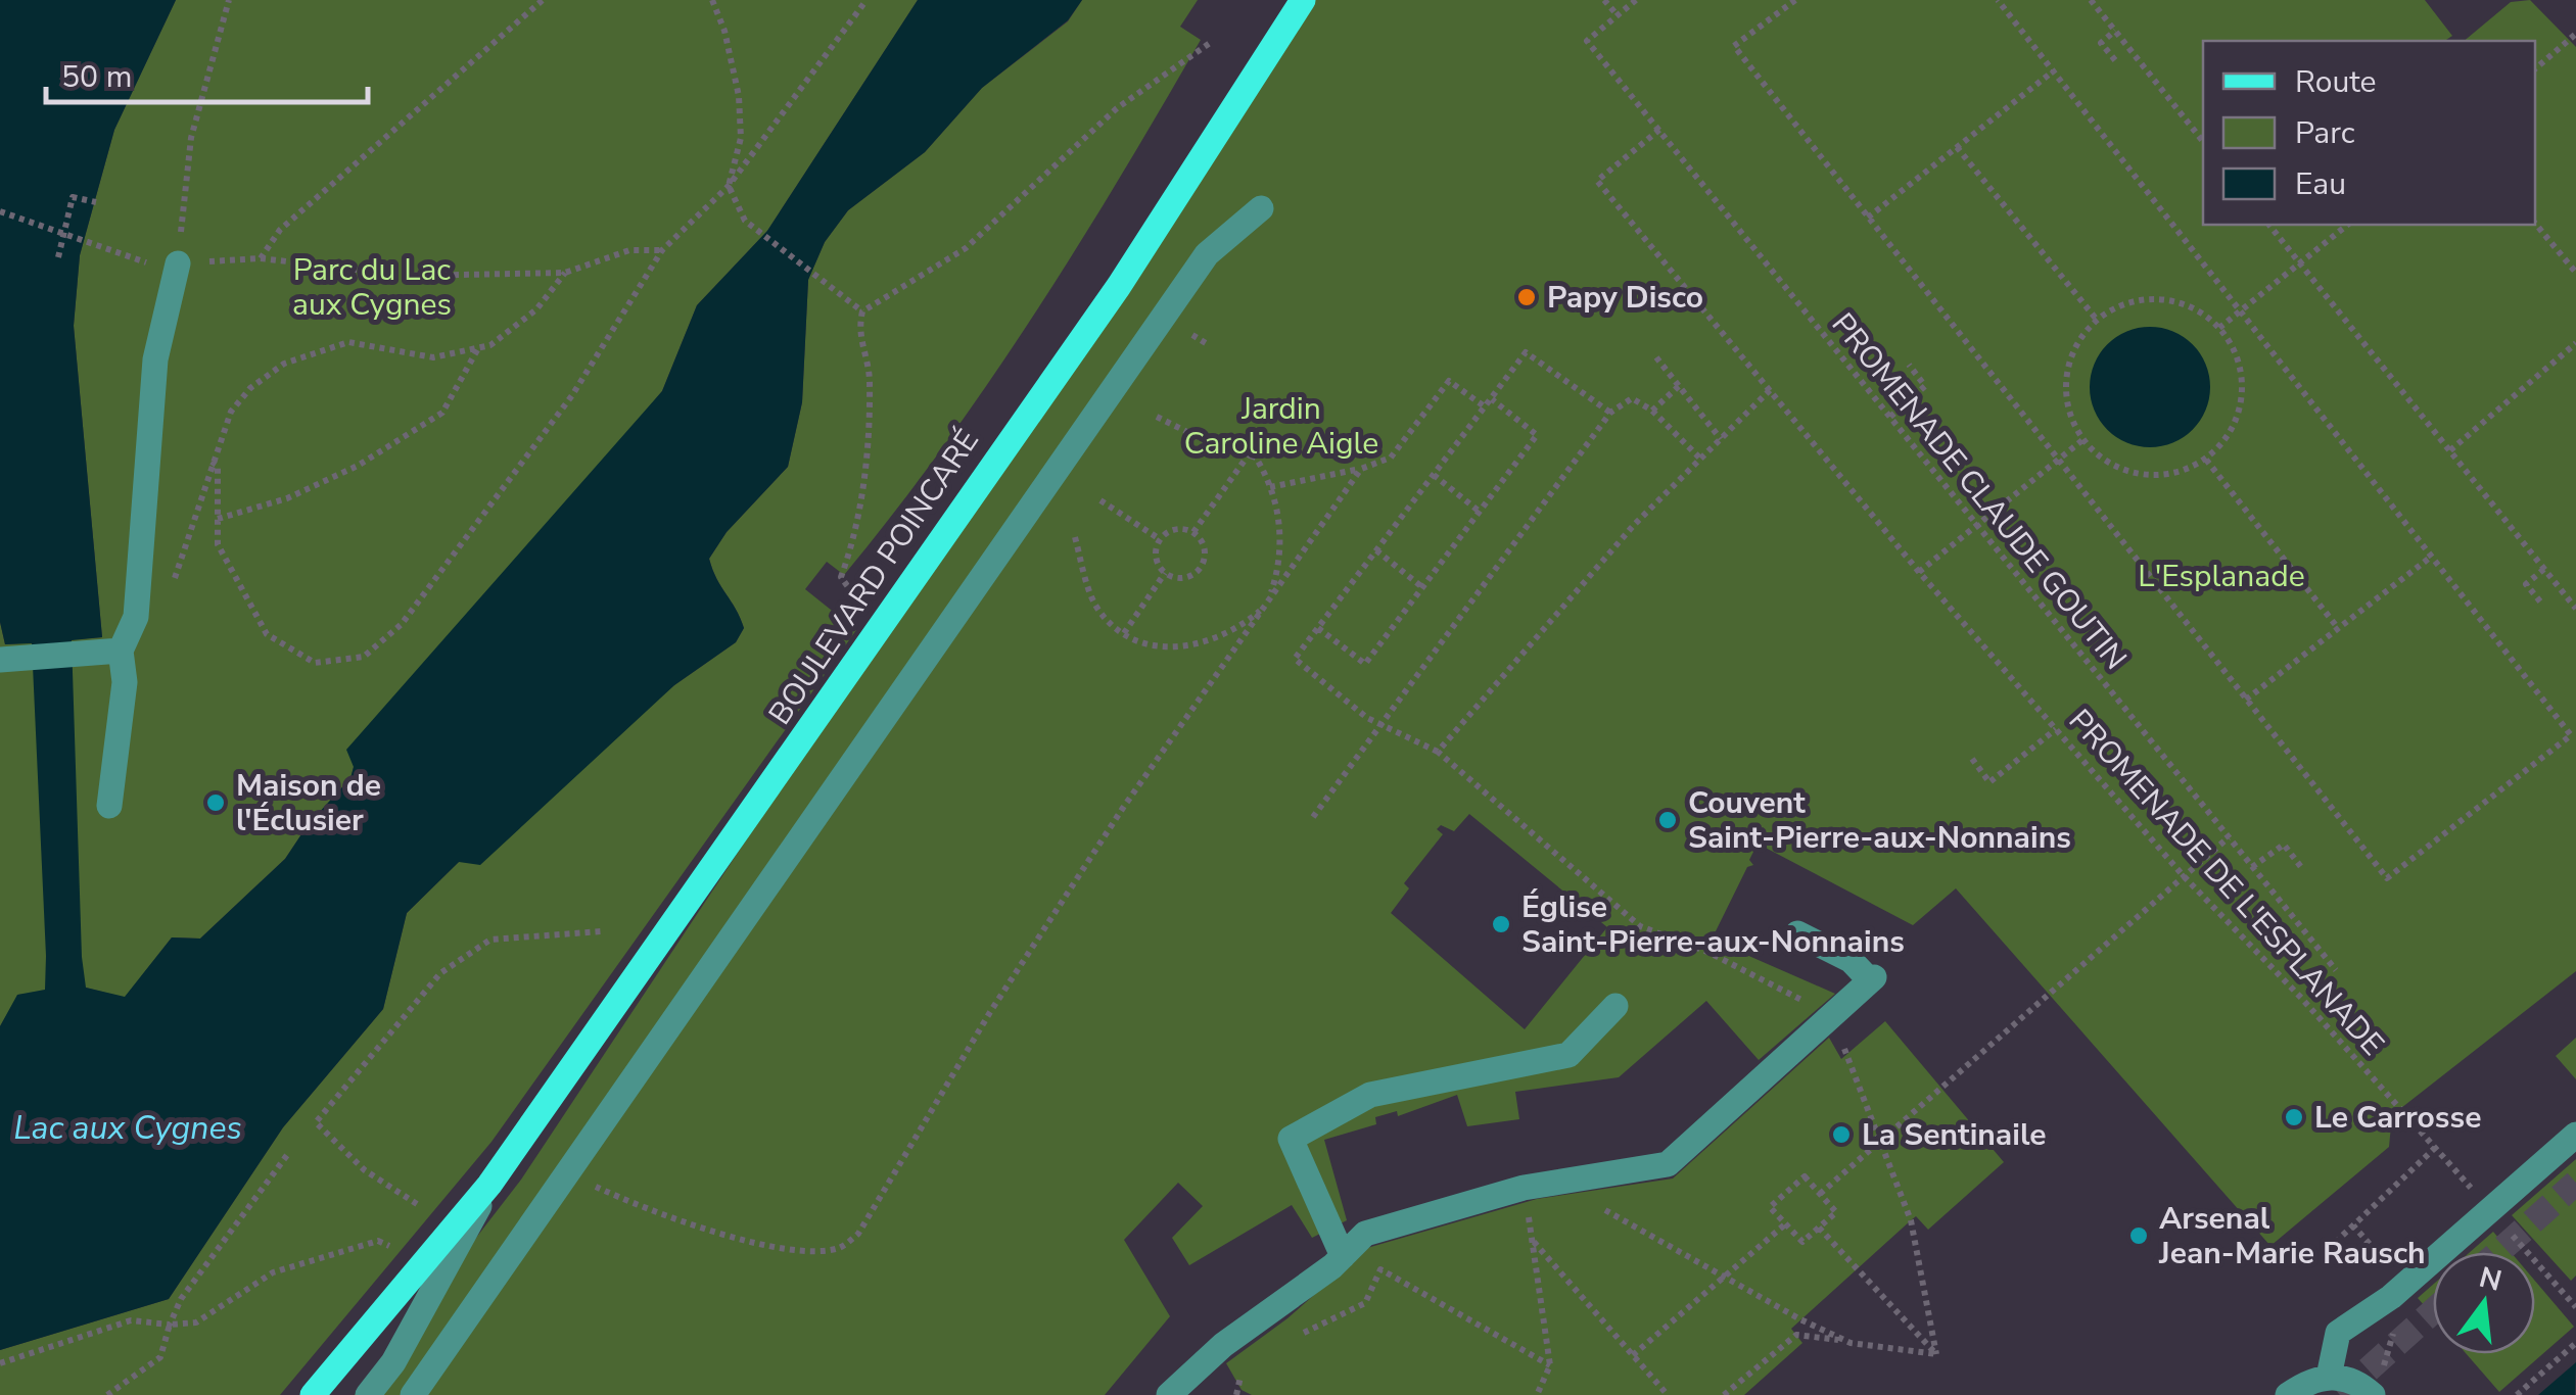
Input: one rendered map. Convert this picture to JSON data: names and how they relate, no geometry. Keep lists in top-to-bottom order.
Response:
{
  "streets": {
    "main road": ["BOULEVARD POINCARÉ"],
    "path": ["PROMENADE CLAUDE GOUTIN", "PROMENADE DE L'ESPLANADE"]
  },
  "crossings": [
    ["PROMENADE CLAUDE GOUTIN", "PROMENADE DE L'ESPLANADE"]
  ],
  "water": ["Lac aux Cygnes"],
  "parks": ["Parc du Lac aux Cygnes", "Jardin Caroline Aigle", "L'Esplanade"],
  "places": [
    "Papy Disco",
    "Maison de l'Éclusier",
    "Couvent Saint-Pierre-aux-Nonnains",
    "Église Saint-Pierre-aux-Nonnains",
    "Le Carrosse",
    "La Sentinaile",
    "Arsenal Jean-Marie Rausch"
  ],
  "legend": ["Route", "Parc", "Eau"],
  "scale_bar": "50 m",
  "north": "top"
}
